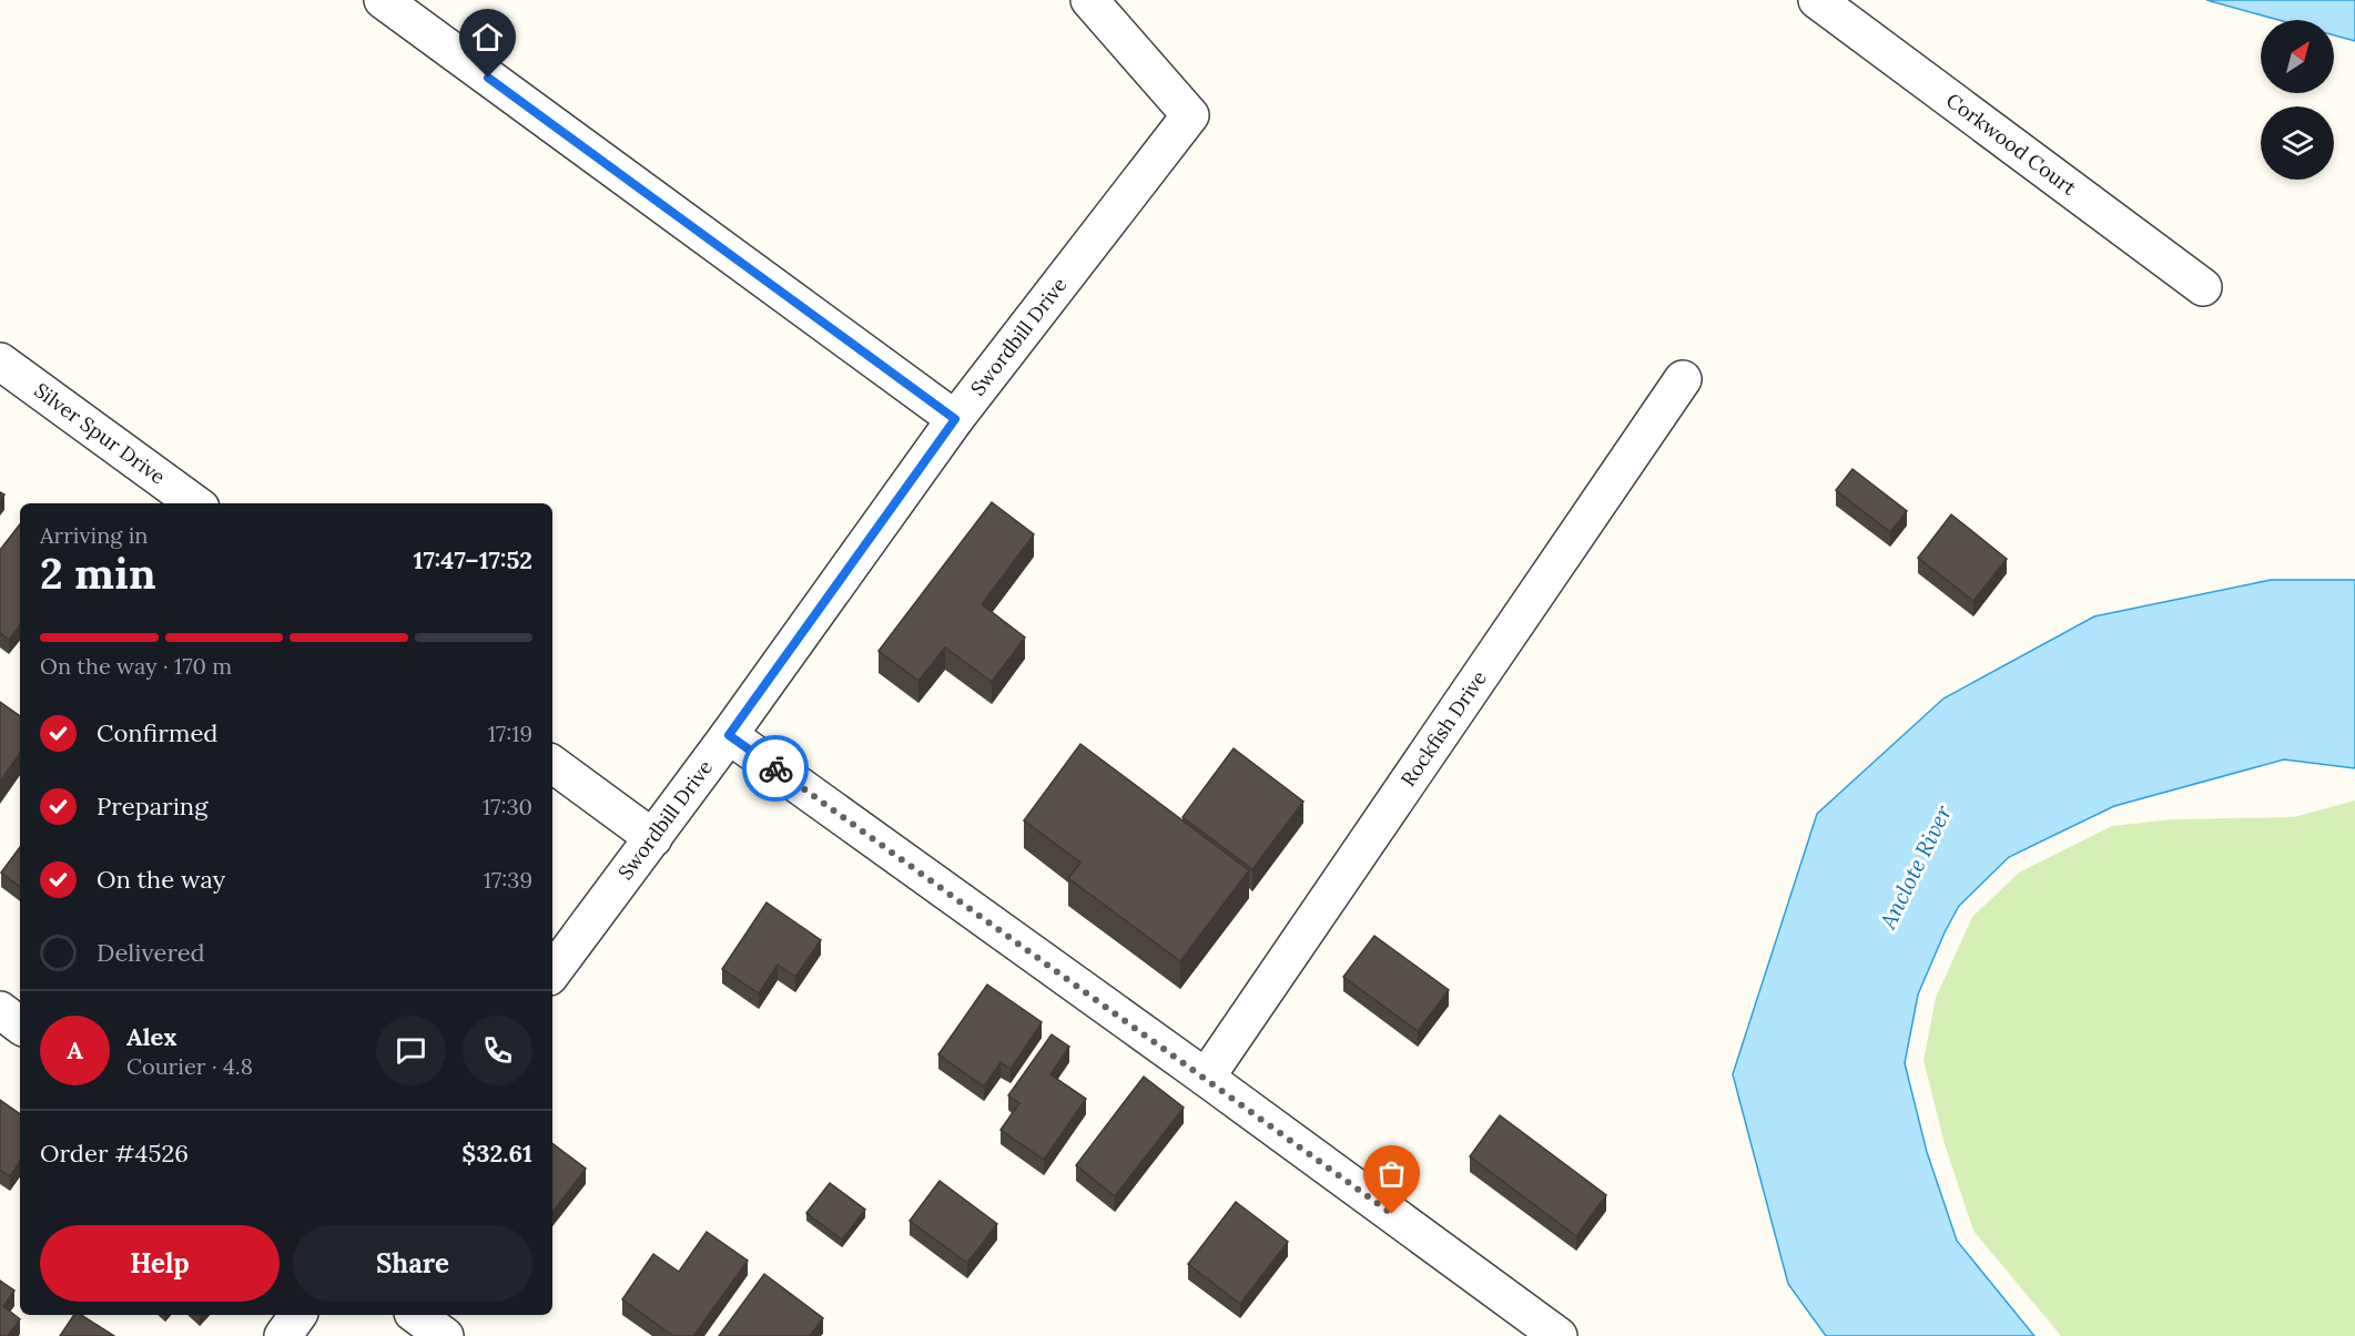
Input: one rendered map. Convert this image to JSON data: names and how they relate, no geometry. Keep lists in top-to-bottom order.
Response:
{
  "streets": {
    "street": [
      "Corkwood Court",
      "Swordbill Drive",
      "Silver Spur Drive",
      "Rockfish Drive"
    ]
  },
  "water": ["Anclote River"],
  "north": "top right",
  "page": {
    "heading": ["2 min", "Arriving in", "17:47–17:52"],
    "panel": [
      "Alex",
      "Courier · 4.8",
      "Order #4526",
      "$32.61"
    ],
    "bar": "On the way · 170 m",
    "list": [
      ["Confirmed", "17:19"],
      ["Preparing", "17:30"],
      ["On the way", "17:39"],
      "Delivered"
    ],
    "round": "A",
    "buttons": ["Help", "Share"]
  }
}
